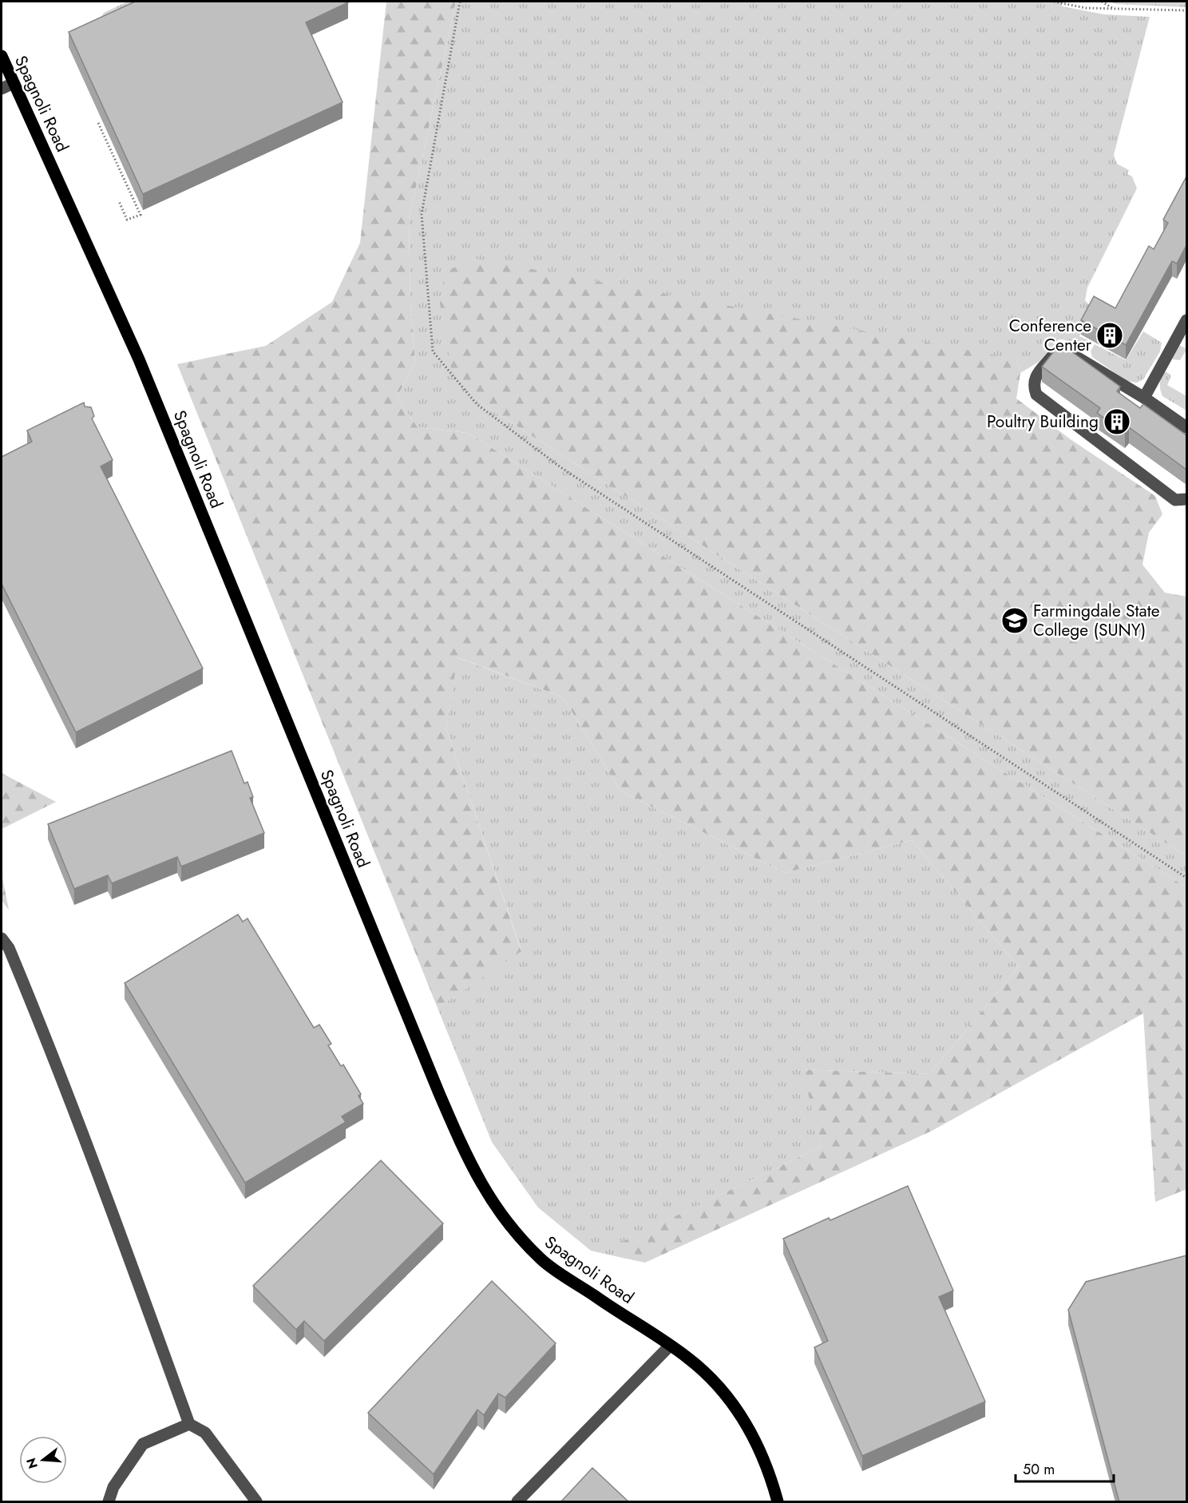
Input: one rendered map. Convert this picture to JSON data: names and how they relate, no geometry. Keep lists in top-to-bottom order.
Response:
{
  "streets": {
    "main road": ["Spagnoli Road"]
  },
  "places": {
    "building": ["Conference Center", "Poultry Building"],
    "school or university": ["Farmingdale State College (SUNY)"]
  },
  "scale_bar": "50 m",
  "north": "left"
}
